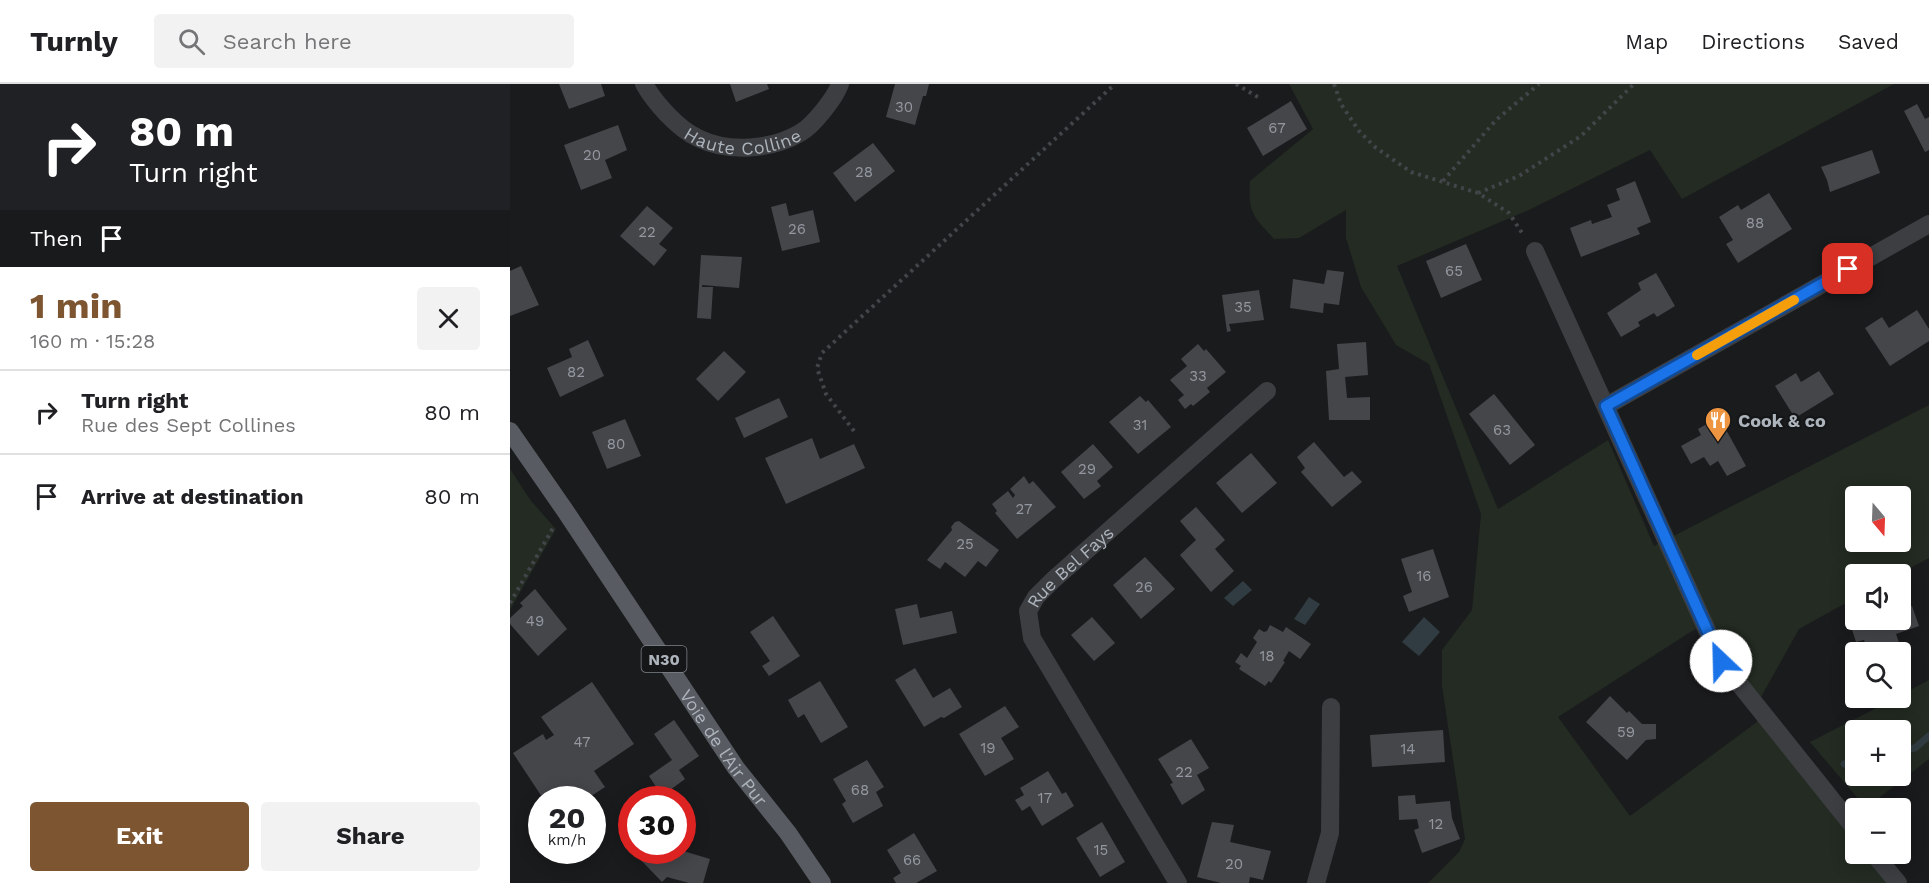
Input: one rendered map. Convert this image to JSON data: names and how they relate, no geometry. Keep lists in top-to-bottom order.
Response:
{
  "streets": {
    "main road": ["N30", "Voie de l'Air Pur"],
    "street": ["Haute Colline", "Rue Bel Fays"]
  },
  "places": {
    "restaurant": ["Cook & co"]
  },
  "house_numbers": [
    "30",
    "67",
    "20",
    "28",
    "88",
    "26",
    "22",
    "65",
    "35",
    "82",
    "33",
    "31",
    "63",
    "80",
    "29",
    "27",
    "25",
    "16",
    "26",
    "49",
    "18",
    "59",
    "47",
    "19",
    "14",
    "22",
    "68",
    "17",
    "12",
    "15",
    "66",
    "20"
  ],
  "north": "bottom",
  "page": {
    "header": "Turnly",
    "search": "Search here",
    "nav": ["Map", "Directions", "Saved"],
    "turn": ["80 m", "Turn right"],
    "then": "Then",
    "heading": ["1 min", "160 m · 15:28"],
    "list": [
      {
        "name": "Turn right",
        "note": "Rue des Sept Collines",
        "value": "80 m"
      },
      {
        "name": "Arrive at destination",
        "value": "80 m"
      }
    ],
    "map_buttons": ["+", "−"],
    "speed": "20 km/h",
    "limit": "30",
    "buttons": ["Exit", "Share"]
  }
}
